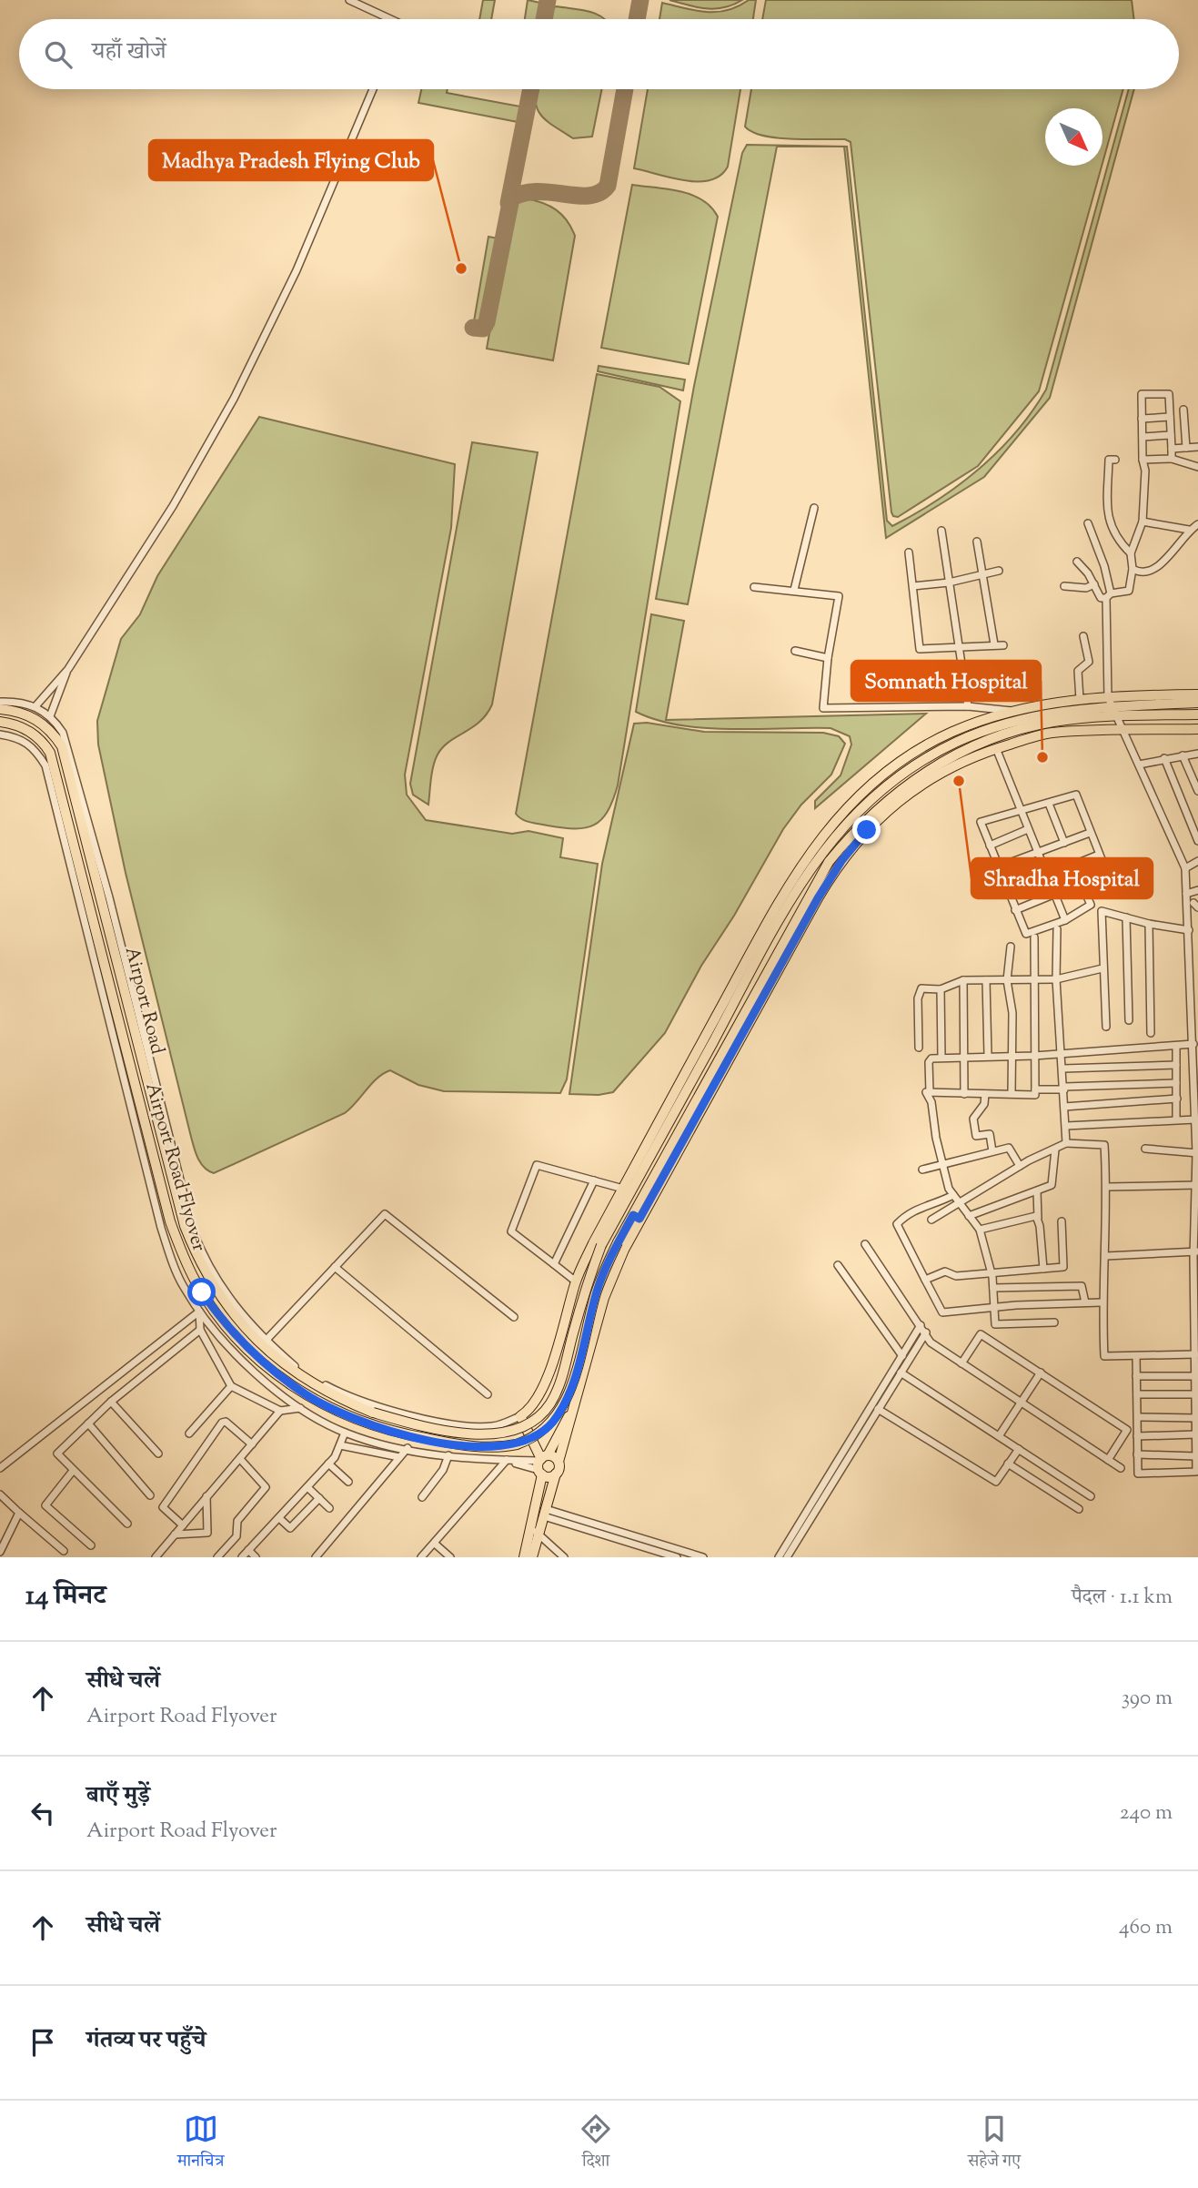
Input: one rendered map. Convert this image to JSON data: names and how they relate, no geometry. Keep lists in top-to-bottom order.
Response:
{
  "streets": {
    "main road": ["Airport Road", "Airport Road Flyover"]
  },
  "places": ["Madhya Pradesh Flying Club", "Somnath Hospital", "Shradha Hospital"],
  "north": "bottom right",
  "page": {
    "search": "यहाँ खोजें",
    "heading": ["14 मिनट", "पैदल · 1.1 km"],
    "list": [
      ["सीधे चलें", "Airport Road Flyover", "390 m"],
      ["बाएँ मुड़ें", "Airport Road Flyover", "240 m"],
      ["सीधे चलें", "460 m"],
      "गंतव्य पर पहुँचे"
    ],
    "nav": ["मानचित्र", "दिशा", "सहेजे गए"]
  }
}
